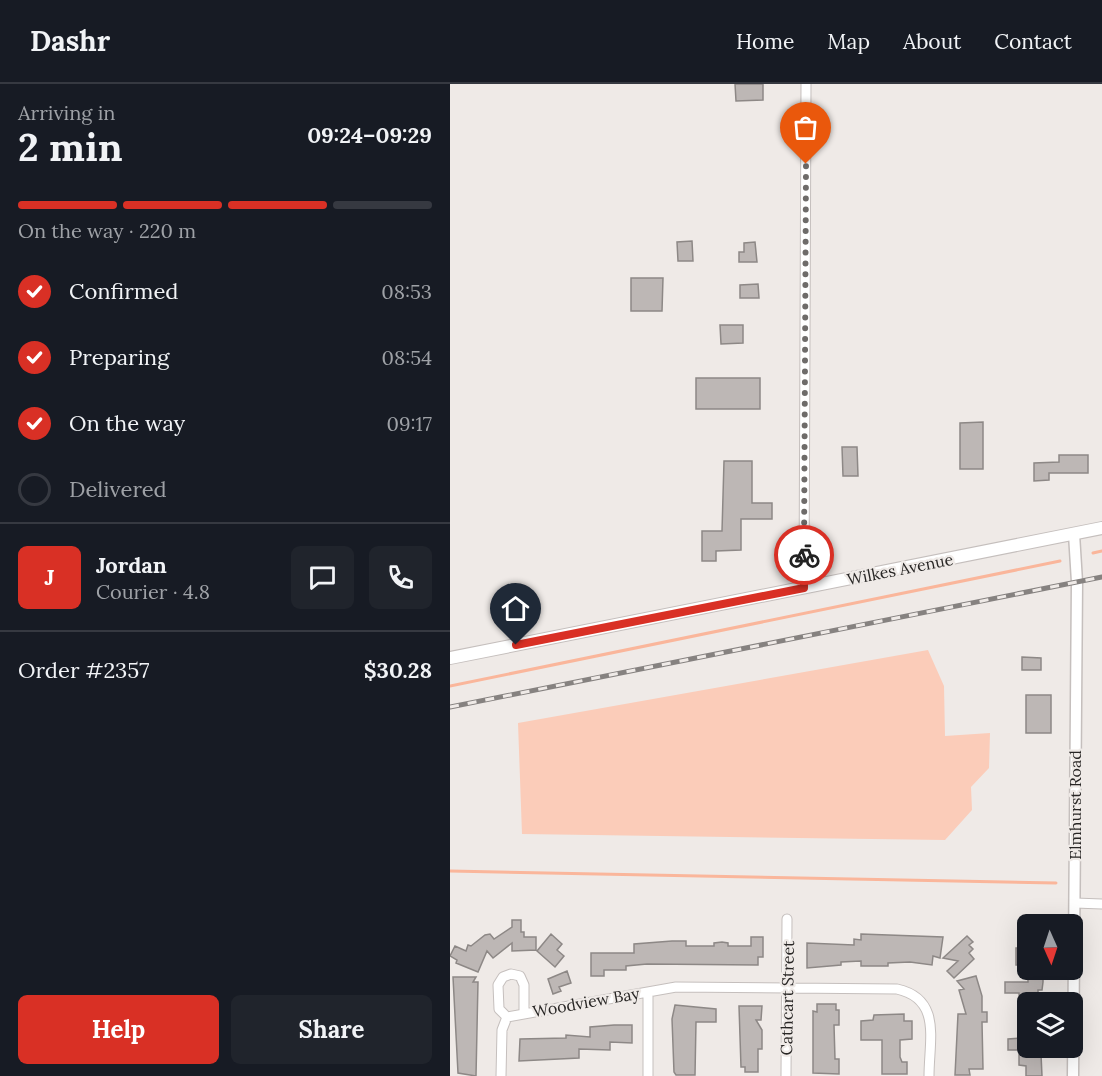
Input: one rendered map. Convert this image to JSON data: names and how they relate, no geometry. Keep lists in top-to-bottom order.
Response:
{
  "streets": {
    "main road": ["Wilkes Avenue"],
    "street": ["Elmhurst Road", "Cathcart Street", "Woodview Bay"]
  },
  "crossings": [
    ["Wilkes Avenue", "Elmhurst Road"],
    ["Cathcart Street", "Woodview Bay"]
  ],
  "north": "bottom",
  "page": {
    "header": "Dashr",
    "nav": [
      "Home",
      "Map",
      "About",
      "Contact"
    ],
    "heading": ["2 min", "Arriving in", "09:24–09:29"],
    "panel": [
      "Jordan",
      "Courier · 4.8",
      "Order #2357",
      "$30.28"
    ],
    "bar": "On the way · 220 m",
    "list": [
      ["Confirmed", "08:53"],
      ["Preparing", "08:54"],
      ["On the way", "09:17"],
      "Delivered"
    ],
    "round": "J",
    "buttons": ["Help", "Share"]
  }
}
